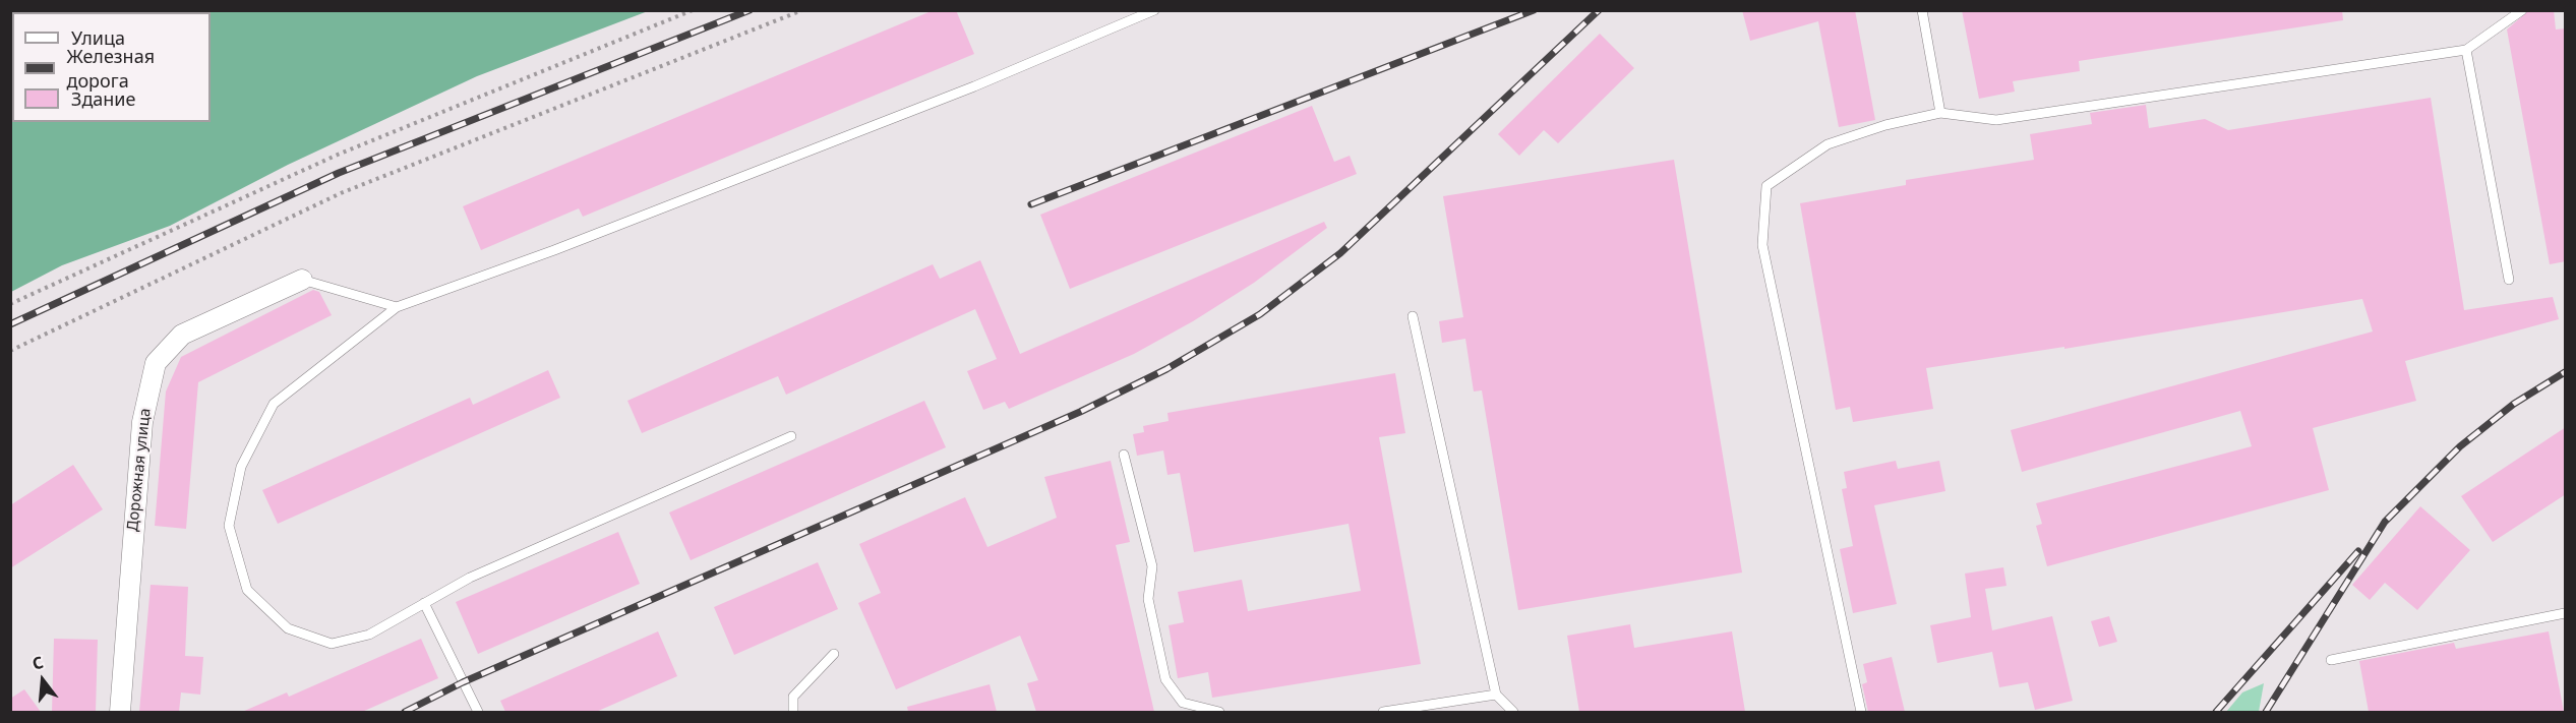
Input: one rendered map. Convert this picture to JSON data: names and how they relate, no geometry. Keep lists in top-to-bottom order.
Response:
{
  "streets": {
    "street": ["Дорожная улица"]
  },
  "legend": ["Улица", "Железная дорога", "Здание"],
  "north": "top"
}
